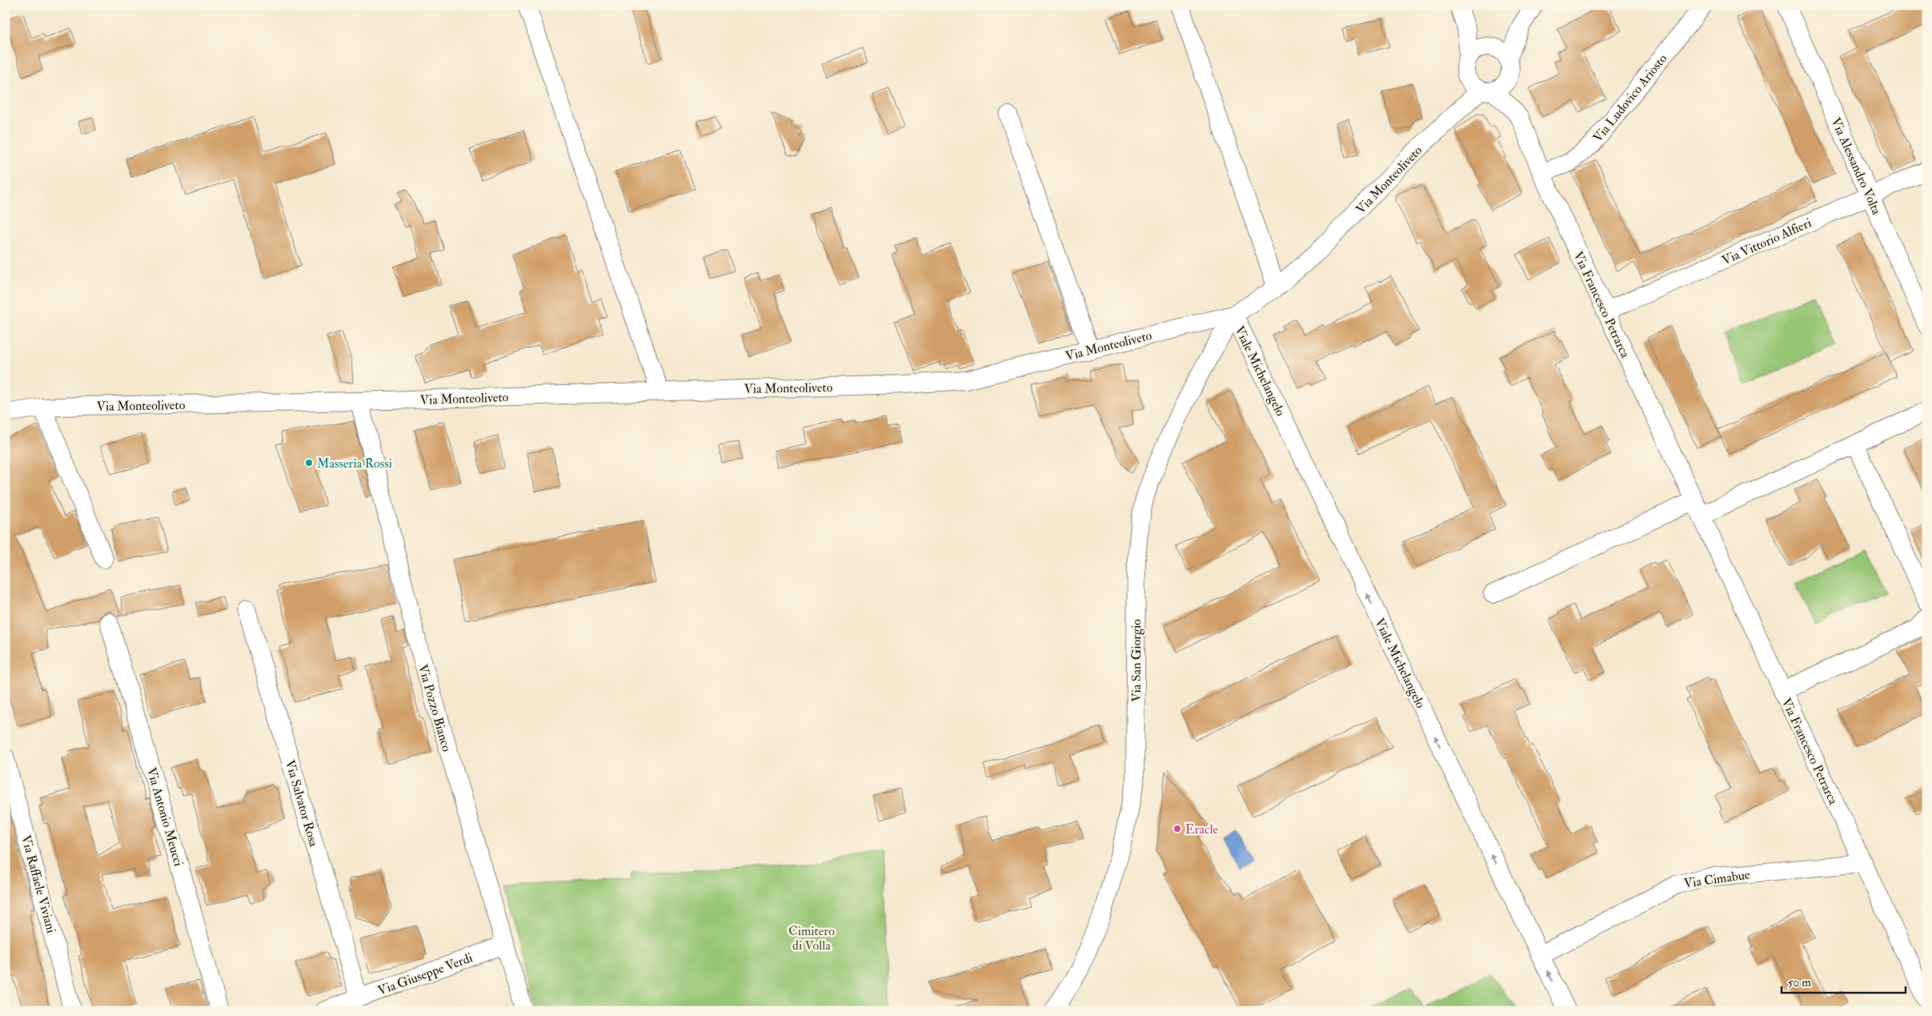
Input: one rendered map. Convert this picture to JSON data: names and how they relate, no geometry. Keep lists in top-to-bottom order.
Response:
{
  "streets": {
    "street": [
      "Via Ludovico Ariosto",
      "Via Alessandro Volta",
      "Via Monteoliveto",
      "Via Vittorio Alfieri",
      "Via Francesco Petrarca",
      "Viale Michelangelo",
      "Via San Giorgio",
      "Via Pozzo Bianco",
      "Via Salvator Rosa",
      "Via Antonio Meucci",
      "Via Cimabue",
      "Via Raffaele Viviani",
      "Via Giuseppe Verdi"
    ]
  },
  "crossings": [
    ["Via Ludovico Ariosto", "Via Francesco Petrarca"],
    ["Via Alessandro Volta", "Via Vittorio Alfieri"],
    ["Via Monteoliveto", "Via Francesco Petrarca"],
    ["Via Monteoliveto", "Viale Michelangelo"],
    ["Via Monteoliveto", "Via San Giorgio"],
    ["Via Monteoliveto", "Via Pozzo Bianco"],
    ["Via Vittorio Alfieri", "Via Francesco Petrarca"],
    ["Via Francesco Petrarca", "Via Cimabue"],
    ["Viale Michelangelo", "Via San Giorgio"],
    ["Viale Michelangelo", "Via Cimabue"],
    ["Via Pozzo Bianco", "Via Giuseppe Verdi"],
    ["Via Salvator Rosa", "Via Giuseppe Verdi"]
  ],
  "one_way": ["Viale Michelangelo"],
  "parks": ["Cimitero di Volla"],
  "places": ["Masseria Rossi", "Eracle"],
  "scale_bar": "50 m"
}
